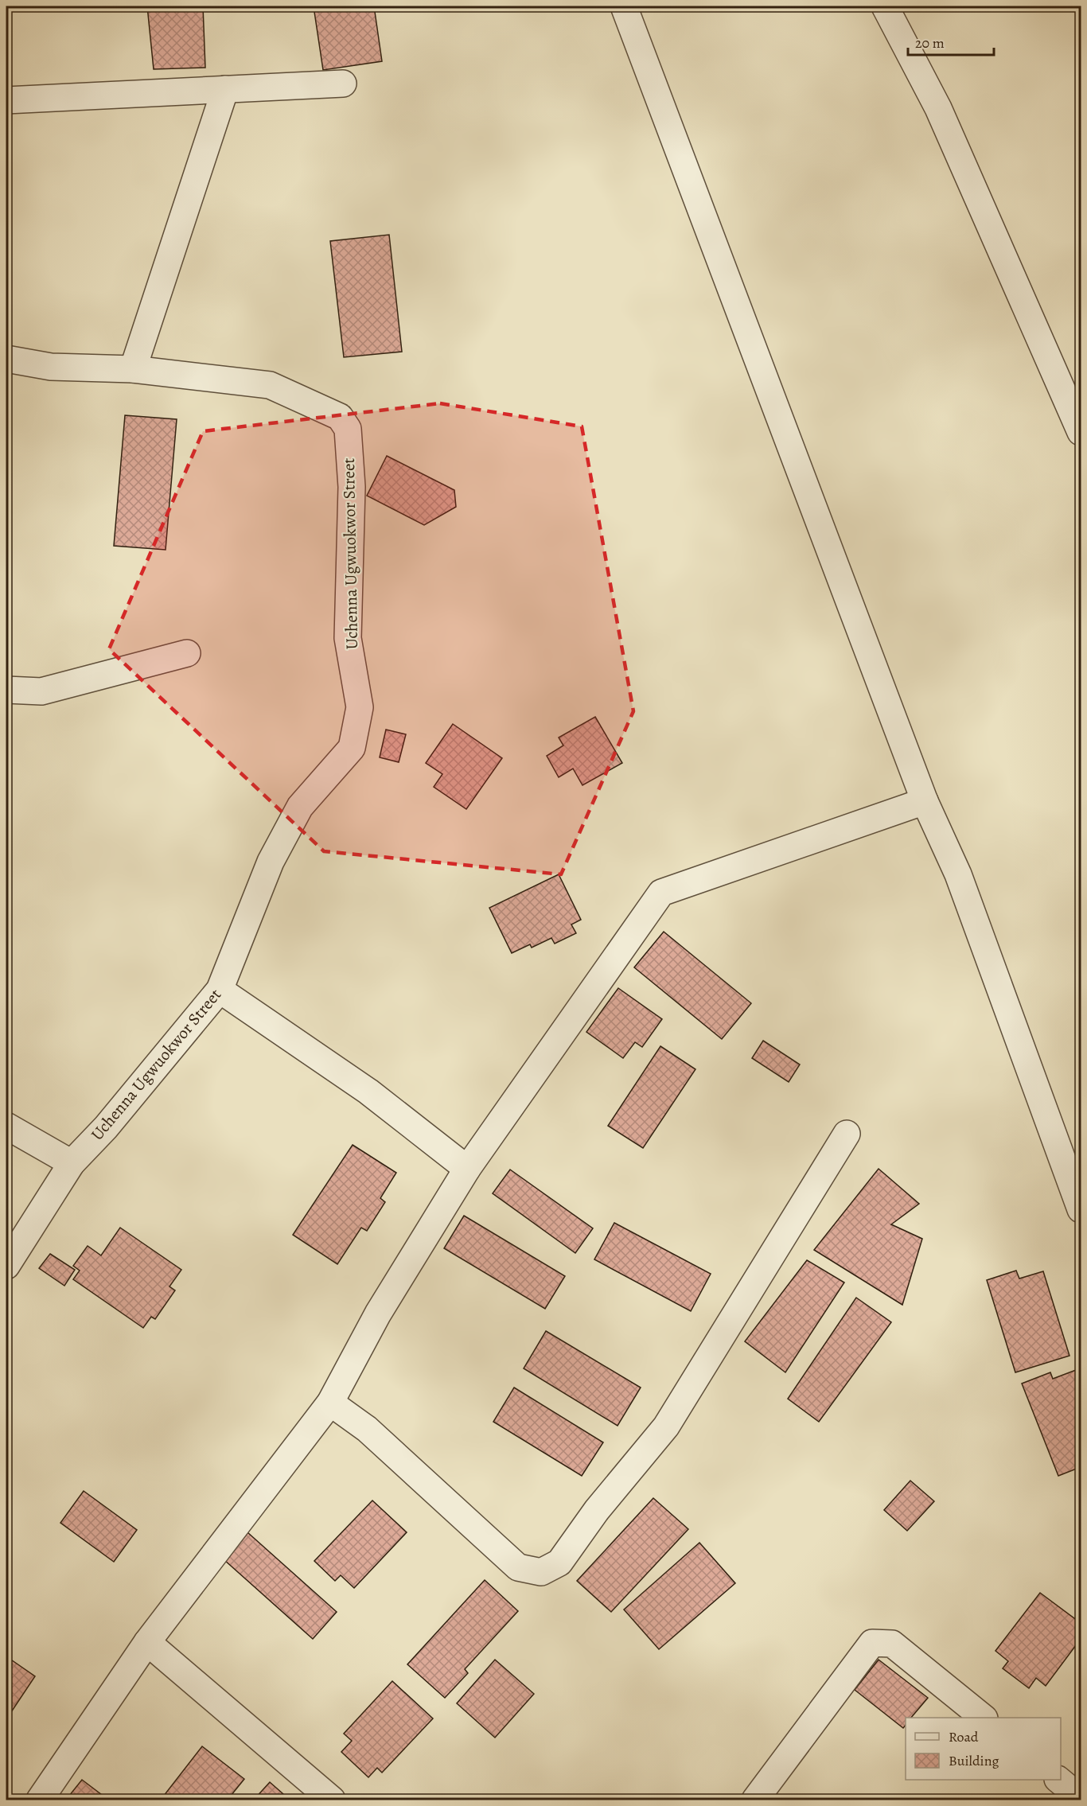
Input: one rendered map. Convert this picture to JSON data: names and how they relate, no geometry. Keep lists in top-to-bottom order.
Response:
{
  "streets": {
    "street": ["Uchenna Ugwuokwor Street"]
  },
  "legend": ["Road", "Building"],
  "scale_bar": "20 m"
}
